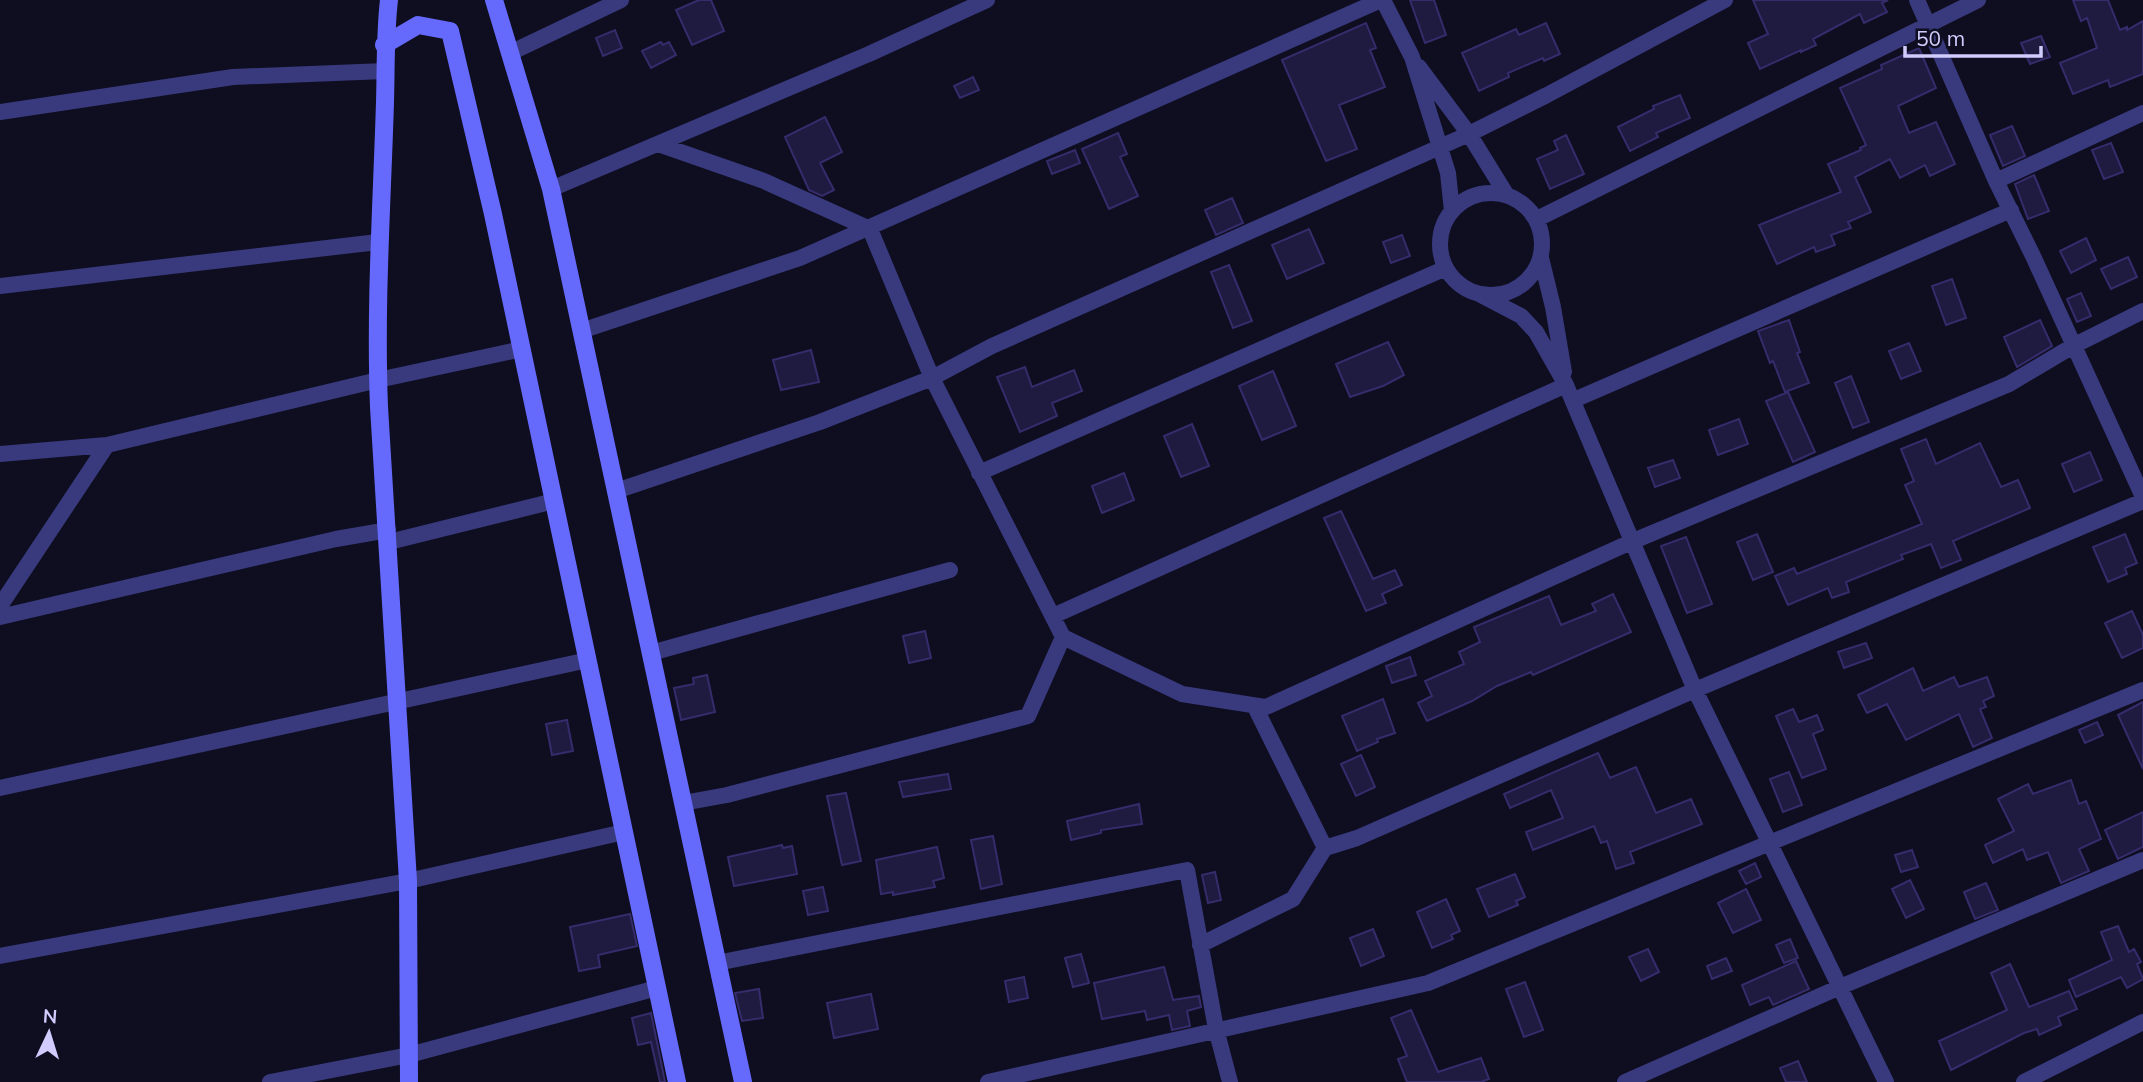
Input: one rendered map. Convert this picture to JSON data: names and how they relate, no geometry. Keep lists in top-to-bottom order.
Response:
{
  "scale_bar": "50 m",
  "north": "top"
}
